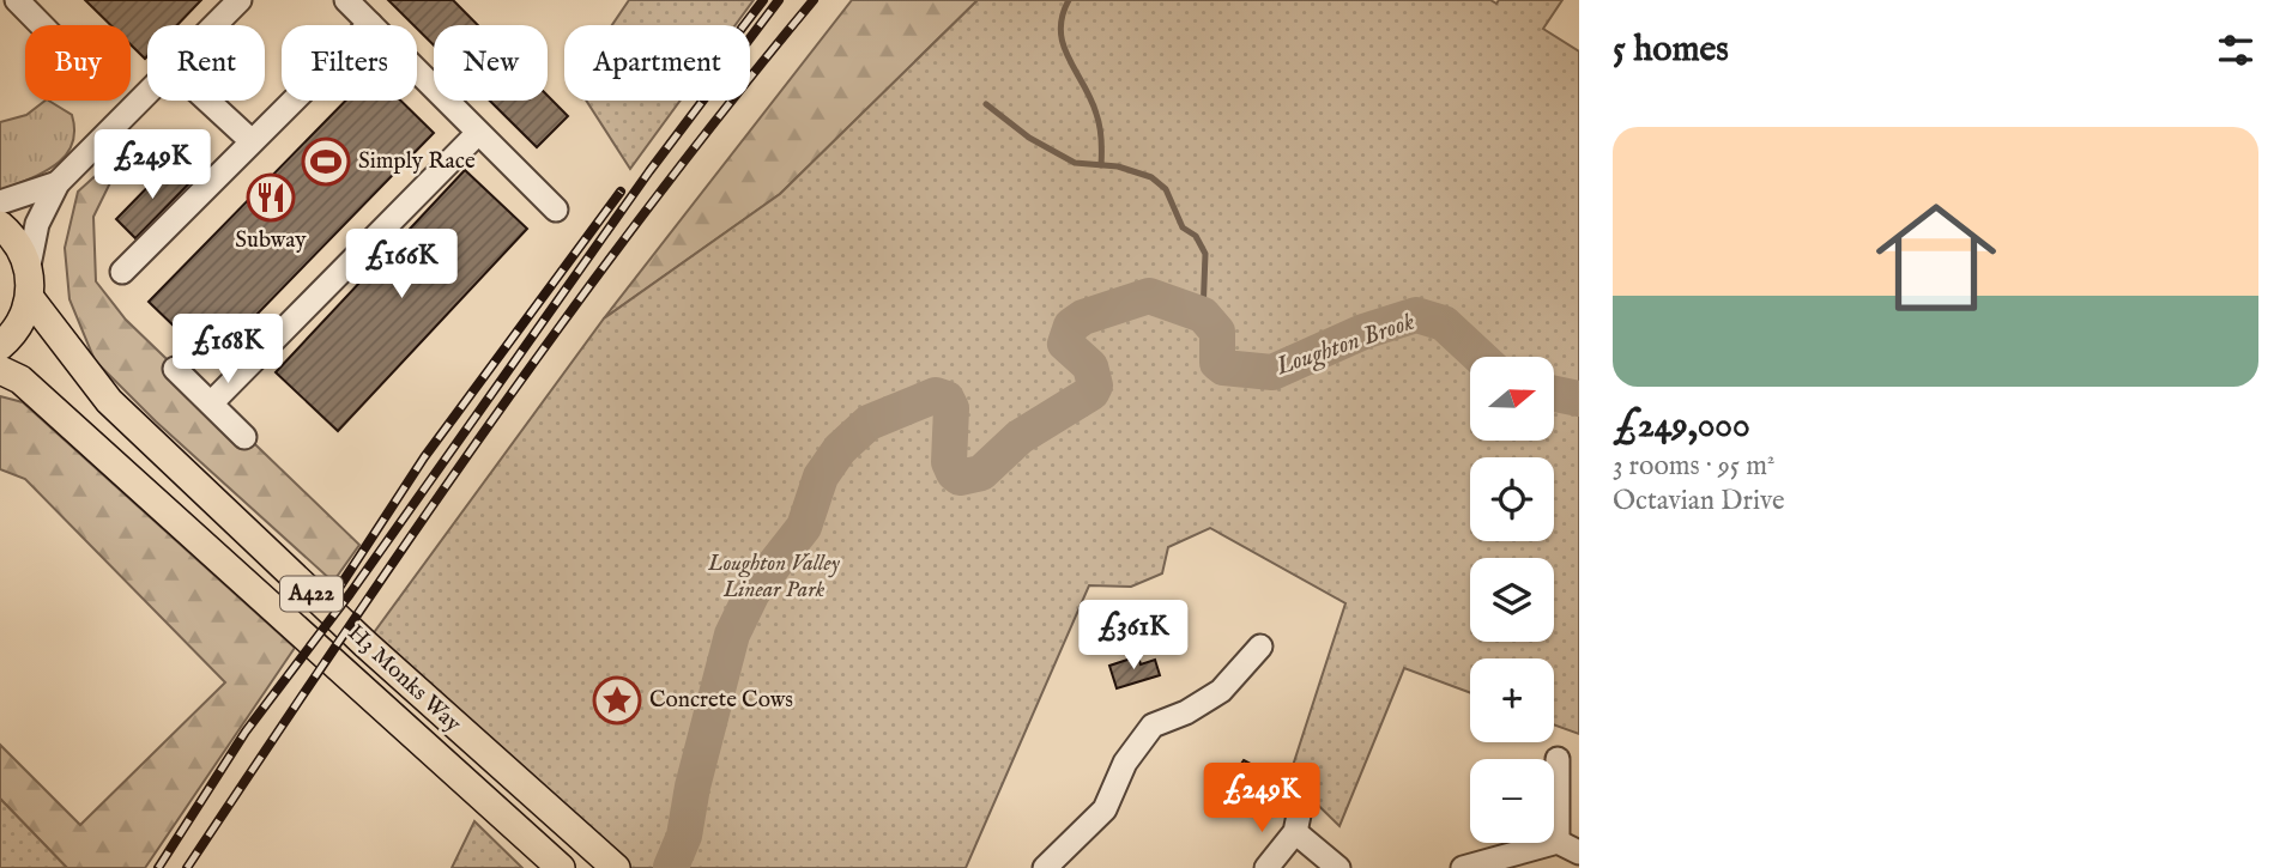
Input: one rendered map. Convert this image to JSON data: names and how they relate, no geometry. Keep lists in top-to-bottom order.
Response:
{
  "streets": {
    "main road": ["A422", "H3 Monks Way"]
  },
  "water": ["Loughton Brook"],
  "parks": ["Loughton Valley Linear Park"],
  "places": {
    "sports": ["Simply Race"],
    "restaurant": ["Subway"],
    "place": ["Concrete Cows"]
  },
  "north": "right",
  "page": {
    "heading": "5 homes",
    "chip": [
      "Buy",
      "Rent",
      "Filters",
      "New",
      "Apartment"
    ],
    "list": [
      {
        "name": "£249,000",
        "note": "3 rooms · 95 m² · Octavian Drive"
      }
    ],
    "price": [
      "£249K",
      "£166K",
      "£168K",
      "£361K",
      "£249K"
    ],
    "map_buttons": ["+", "−"]
  }
}
